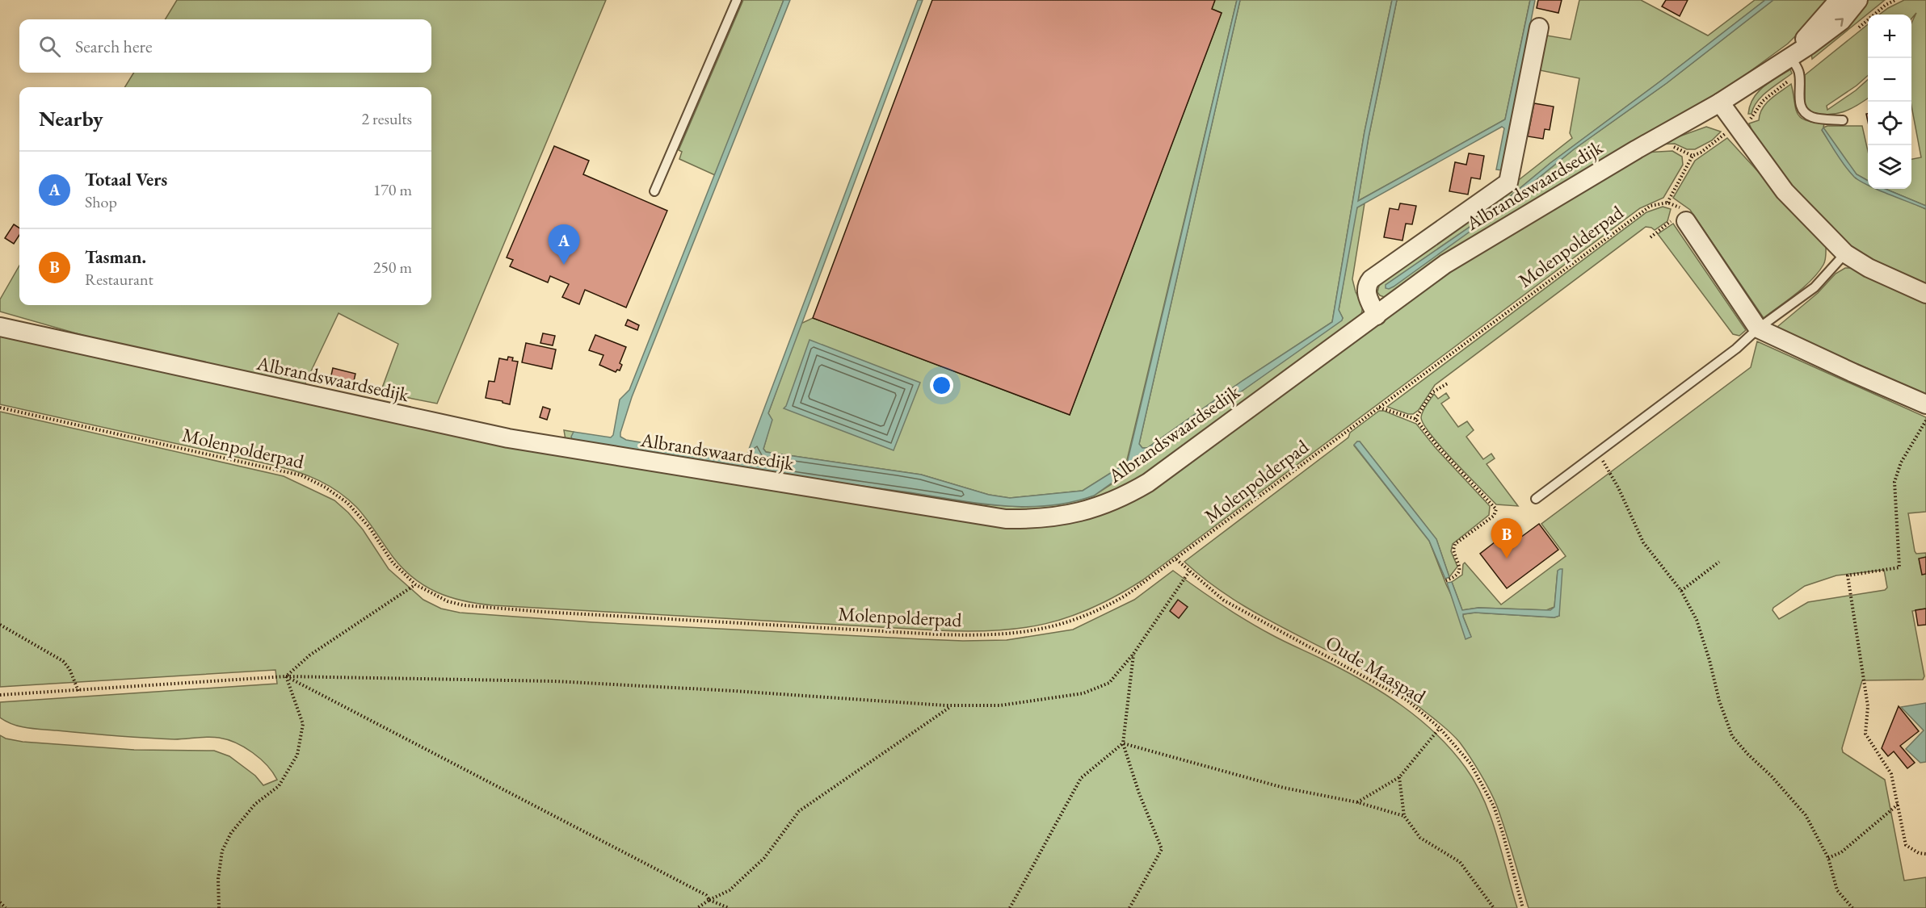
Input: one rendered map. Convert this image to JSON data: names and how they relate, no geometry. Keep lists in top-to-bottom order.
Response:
{
  "streets": {
    "street": ["Albrandswaardsedijk"],
    "path": ["Molenpolderpad", "Oude Maaspad"]
  },
  "crossings": [
    ["Molenpolderpad", "Oude Maaspad"]
  ],
  "page": {
    "map_buttons": ["+", "−"],
    "search": "Search here",
    "heading": ["Nearby", "2 results"],
    "list": [
      {
        "mark": "A",
        "name": "Totaal Vers",
        "note": "Shop",
        "value": "170 m"
      },
      {
        "mark": "B",
        "name": "Tasman.",
        "note": "Restaurant",
        "value": "250 m"
      }
    ],
    "pins": ["A", "B"]
  }
}
